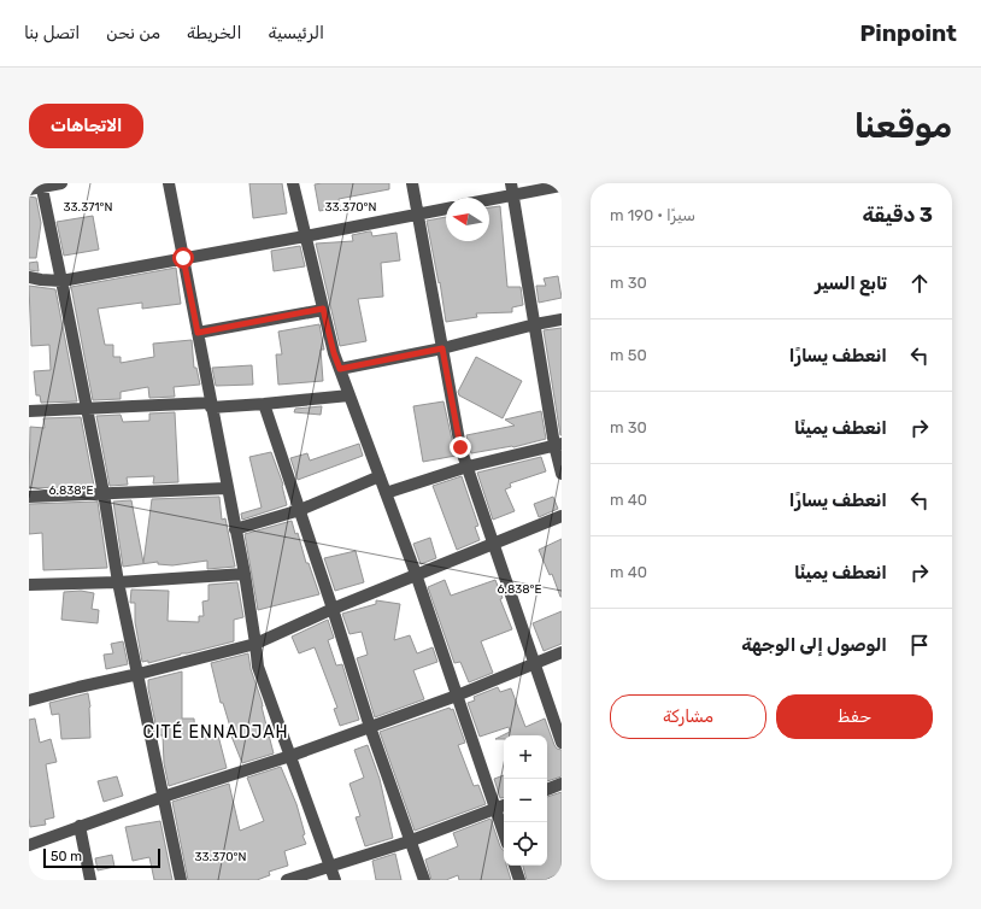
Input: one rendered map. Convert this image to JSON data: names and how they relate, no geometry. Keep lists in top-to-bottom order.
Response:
{
  "districts": ["CITÉ ENNADJAH"],
  "scale_bar": "50 m",
  "north": "left",
  "page": {
    "header": "Pinpoint",
    "nav": [
      "الرئيسية",
      "الخريطة",
      "من نحن",
      "اتصل بنا"
    ],
    "buttons": [
      "الاتجاهات",
      ["حفظ", "مشاركة"]
    ],
    "title": "موقعنا",
    "heading": ["3 دقيقة", "سيرًا · 190 m"],
    "list": [
      ["تابع السير", "30 m"],
      ["انعطف يسارًا", "50 m"],
      ["انعطف يمينًا", "30 m"],
      ["انعطف يسارًا", "40 m"],
      ["انعطف يمينًا", "40 m"],
      "الوصول إلى الوجهة"
    ],
    "map_buttons": ["+", "−"],
    "scale": "50 m"
  },
  "coordinates": ["33.371°N", "33.370°N", "6.838°E"]
}
